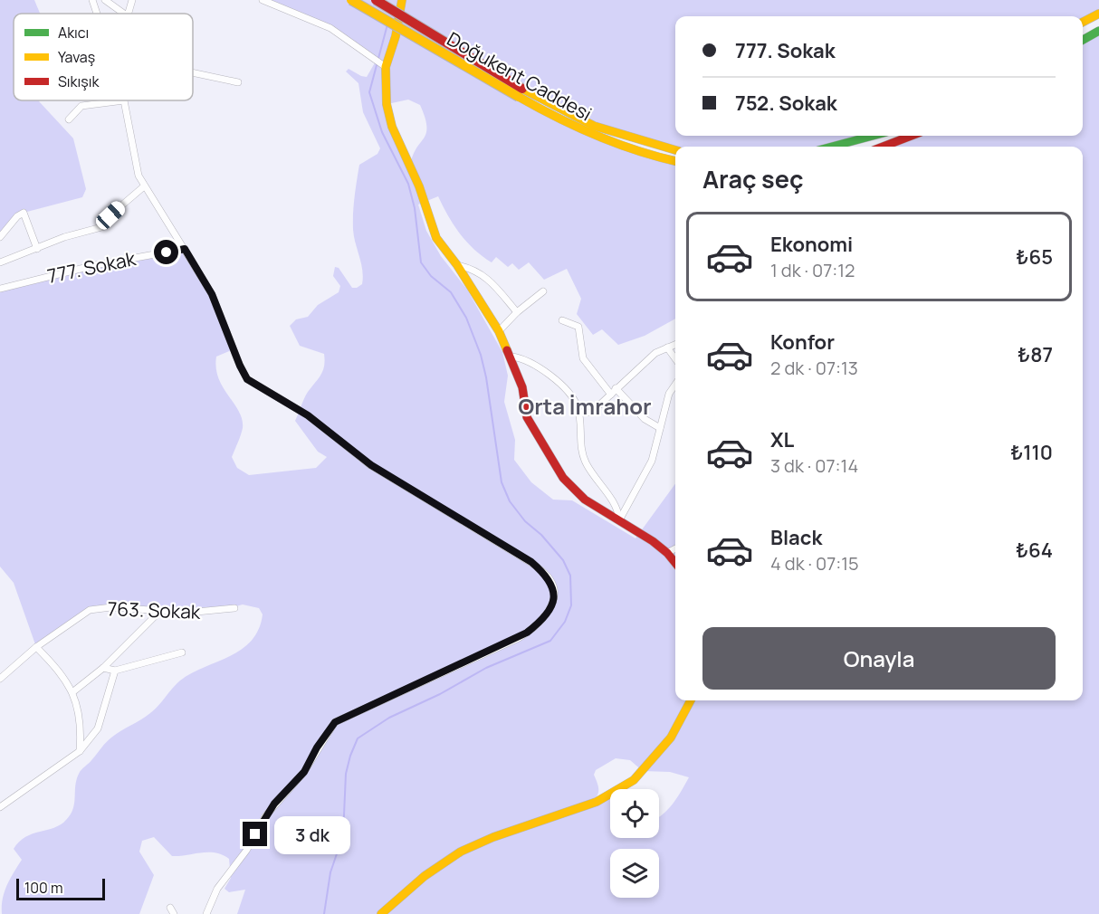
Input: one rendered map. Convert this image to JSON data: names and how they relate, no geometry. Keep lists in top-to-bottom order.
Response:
{
  "streets": {
    "street": ["Doğukent Caddesi", "777. Sokak", "763. Sokak"]
  },
  "districts": ["Orta İmrahor"],
  "legend": ["Akıcı", "Yavaş", "Sıkışık"],
  "scale_bar": "100 m",
  "page": {
    "banner": ["777. Sokak", "752. Sokak"],
    "heading": "Araç seç",
    "list": [
      {
        "name": "Ekonomi",
        "note": "1 dk · 07:12",
        "value": "₺65"
      },
      {
        "name": "Konfor",
        "note": "2 dk · 07:13",
        "value": "₺87"
      },
      {
        "name": "XL",
        "note": "3 dk · 07:14",
        "value": "₺110"
      },
      {
        "name": "Black",
        "note": "4 dk · 07:15",
        "value": "₺64"
      }
    ],
    "buttons": "Onayla",
    "bubble": "3 dk",
    "scale": "100 m"
  }
}
